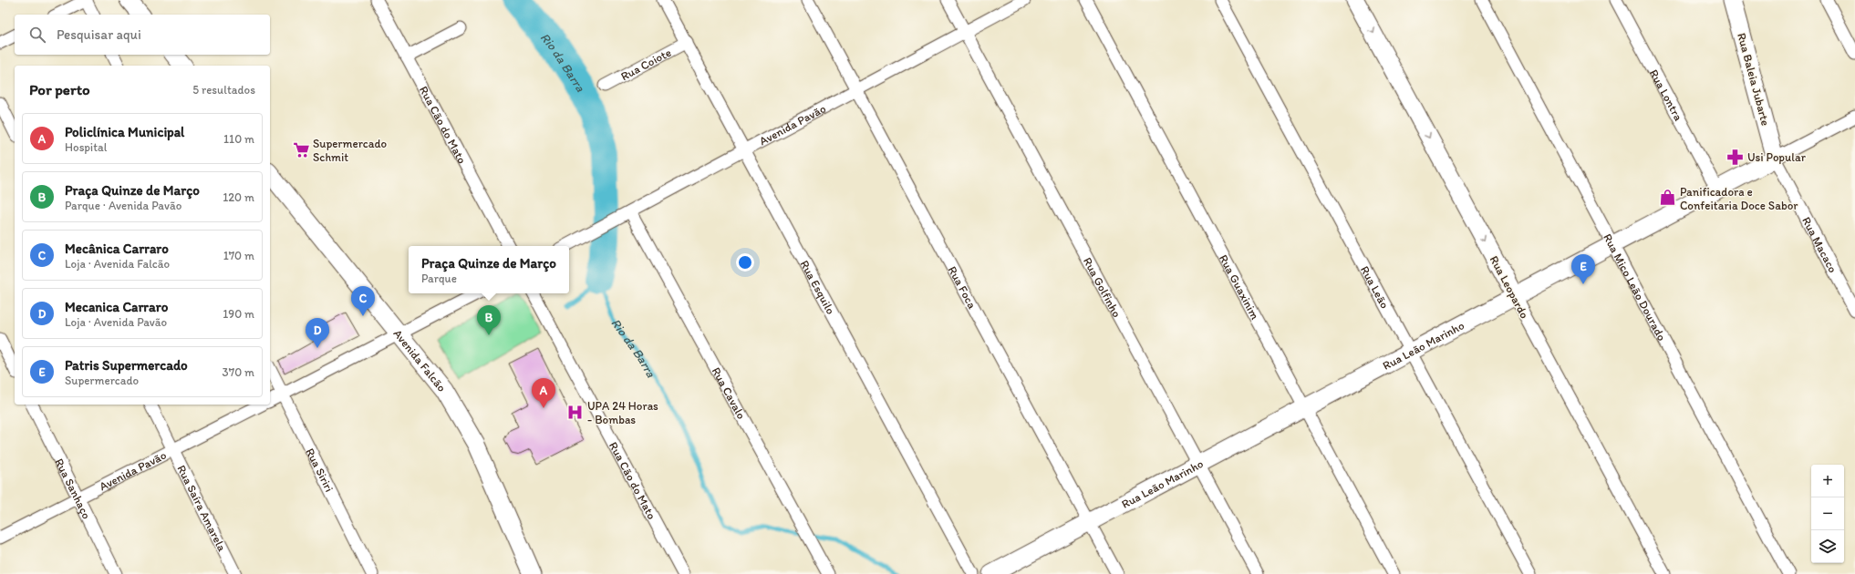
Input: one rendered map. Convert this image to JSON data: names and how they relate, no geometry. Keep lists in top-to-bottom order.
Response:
{
  "streets": {
    "street": [
      "Rua Coiote",
      "Rua Baleia Jubarte",
      "Rua Lontra",
      "Rua Cão do Mato",
      "Avenida Pavão",
      "Rua Macaco",
      "Rua Esquilo",
      "Rua Foca",
      "Rua Golfinho",
      "Rua Guaxinim",
      "Rua Leão",
      "Rua Leopardo",
      "Rua Mico Leão Dourado",
      "Rua Leão Marinho",
      "Avenida Falcão",
      "Rua Cavalo",
      "Rua Siriri",
      "Rua Sanhaço",
      "Rua Saíra Amarela"
    ]
  },
  "crossings": [
    ["Rua Coiote", "Rua Esquilo"],
    ["Rua Baleia Jubarte", "Rua Macaco"],
    ["Rua Baleia Jubarte", "Rua Leão Marinho"],
    ["Rua Lontra", "Rua Leão Marinho"],
    ["Avenida Pavão", "Rua Esquilo"],
    ["Avenida Pavão", "Rua Foca"],
    ["Avenida Pavão", "Rua Golfinho"],
    ["Avenida Pavão", "Rua Cavalo"],
    ["Avenida Pavão", "Rua Sanhaço"],
    ["Avenida Pavão", "Rua Saíra Amarela"],
    ["Rua Macaco", "Rua Leão Marinho"],
    ["Rua Foca", "Rua Leão Marinho"],
    ["Rua Golfinho", "Rua Leão Marinho"],
    ["Rua Guaxinim", "Rua Leão Marinho"],
    ["Rua Leão", "Rua Leão Marinho"],
    ["Rua Leopardo", "Rua Leão Marinho"],
    ["Rua Mico Leão Dourado", "Rua Leão Marinho"]
  ],
  "one_way": ["Rua Leopardo"],
  "water": ["Rio da Barra"],
  "places": {
    "supermarket": ["Supermercado Schmit"],
    "pharmacy": ["Usi Popular"],
    "shop": ["Panificadora e Confeitaria Doce Sabor"],
    "hospital": ["UPA 24 Horas - Bombas"]
  },
  "page": {
    "search": "Pesquisar aqui",
    "heading": ["Por perto", "5 resultados"],
    "list": [
      {
        "mark": "A",
        "name": "Policlínica Municipal",
        "note": "Hospital",
        "value": "110 m"
      },
      {
        "mark": "B",
        "name": "Praça Quinze de Março",
        "note": "Parque · Avenida Pavão",
        "value": "120 m"
      },
      {
        "mark": "C",
        "name": "Mecânica Carraro",
        "note": "Loja · Avenida Falcão",
        "value": "170 m"
      },
      {
        "mark": "D",
        "name": "Mecanica Carraro",
        "note": "Loja · Avenida Pavão",
        "value": "190 m"
      },
      {
        "mark": "E",
        "name": "Patris Supermercado",
        "note": "Supermercado",
        "value": "370 m"
      }
    ],
    "popup": ["Praça Quinze de Março", "Parque"],
    "pins": [
      "E",
      "C",
      "B",
      "D",
      "A"
    ],
    "map_buttons": ["+", "−"]
  }
}
